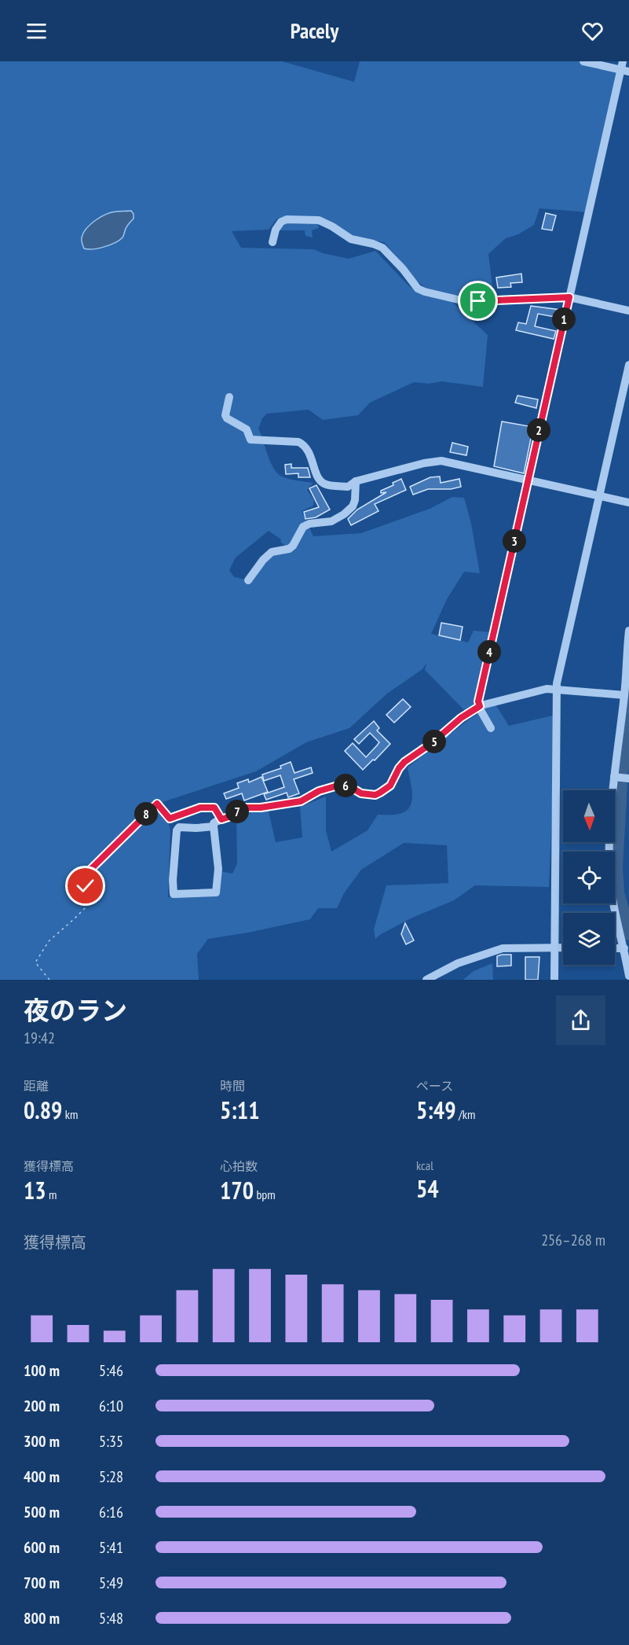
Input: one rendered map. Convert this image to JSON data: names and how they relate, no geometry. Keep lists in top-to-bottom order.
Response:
{
  "north": "bottom",
  "page": {
    "header": "Pacely",
    "pins": [
      "1",
      "2",
      "3",
      "4",
      "5",
      "6",
      "7",
      "8"
    ],
    "heading": ["夜のラン", "19:42"],
    "stats": [
      ["距離", "0.89 km"],
      ["時間", "5:11"],
      ["ペース", "5:49 /km"],
      ["獲得標高", "13 m"],
      ["心拍数", "170 bpm"],
      ["kcal", "54"]
    ],
    "chart": ["獲得標高", "256–268 m"],
    "list": [
      {
        "name": "100 m",
        "note": "5:46"
      },
      {
        "name": "200 m",
        "note": "6:10"
      },
      {
        "name": "300 m",
        "note": "5:35"
      },
      {
        "name": "400 m",
        "note": "5:28"
      },
      {
        "name": "500 m",
        "note": "6:16"
      },
      {
        "name": "600 m",
        "note": "5:41"
      },
      {
        "name": "700 m",
        "note": "5:49"
      },
      {
        "name": "800 m",
        "note": "5:48"
      }
    ]
  }
}
